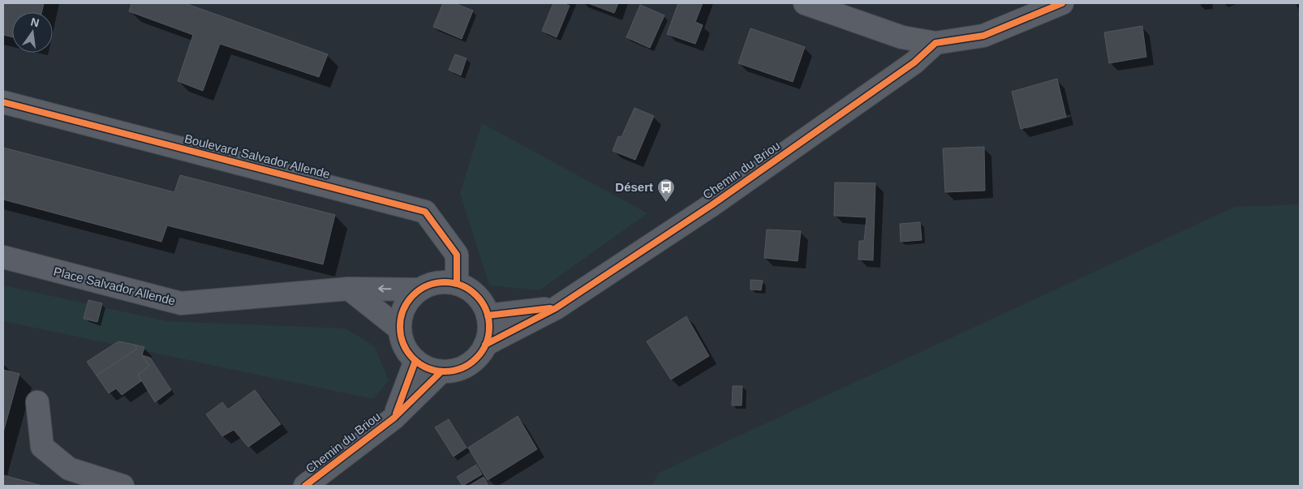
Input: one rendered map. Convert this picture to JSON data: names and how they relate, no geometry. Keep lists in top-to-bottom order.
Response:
{
  "streets": {
    "street": ["Boulevard Salvador Allende", "Chemin du Briou", "Place Salvador Allende"]
  },
  "crossings": [
    ["Boulevard Salvador Allende", "Chemin du Briou"]
  ],
  "places": {
    "bus stop": ["Désert"]
  },
  "north": "top"
}
